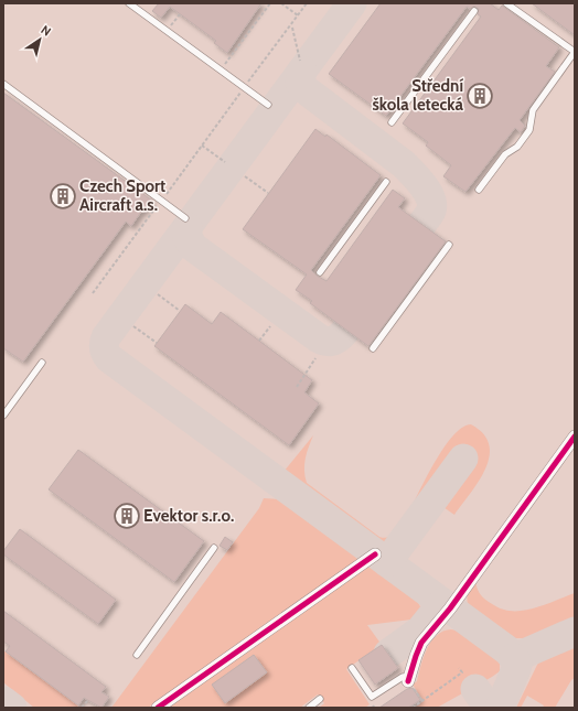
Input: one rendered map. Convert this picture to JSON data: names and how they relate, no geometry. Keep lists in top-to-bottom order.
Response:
{
  "places": {
    "building": ["Střední škola letecká", "Czech Sport Aircraft a.s.", "Evektor s.r.o."]
  },
  "north": "top right"
}
